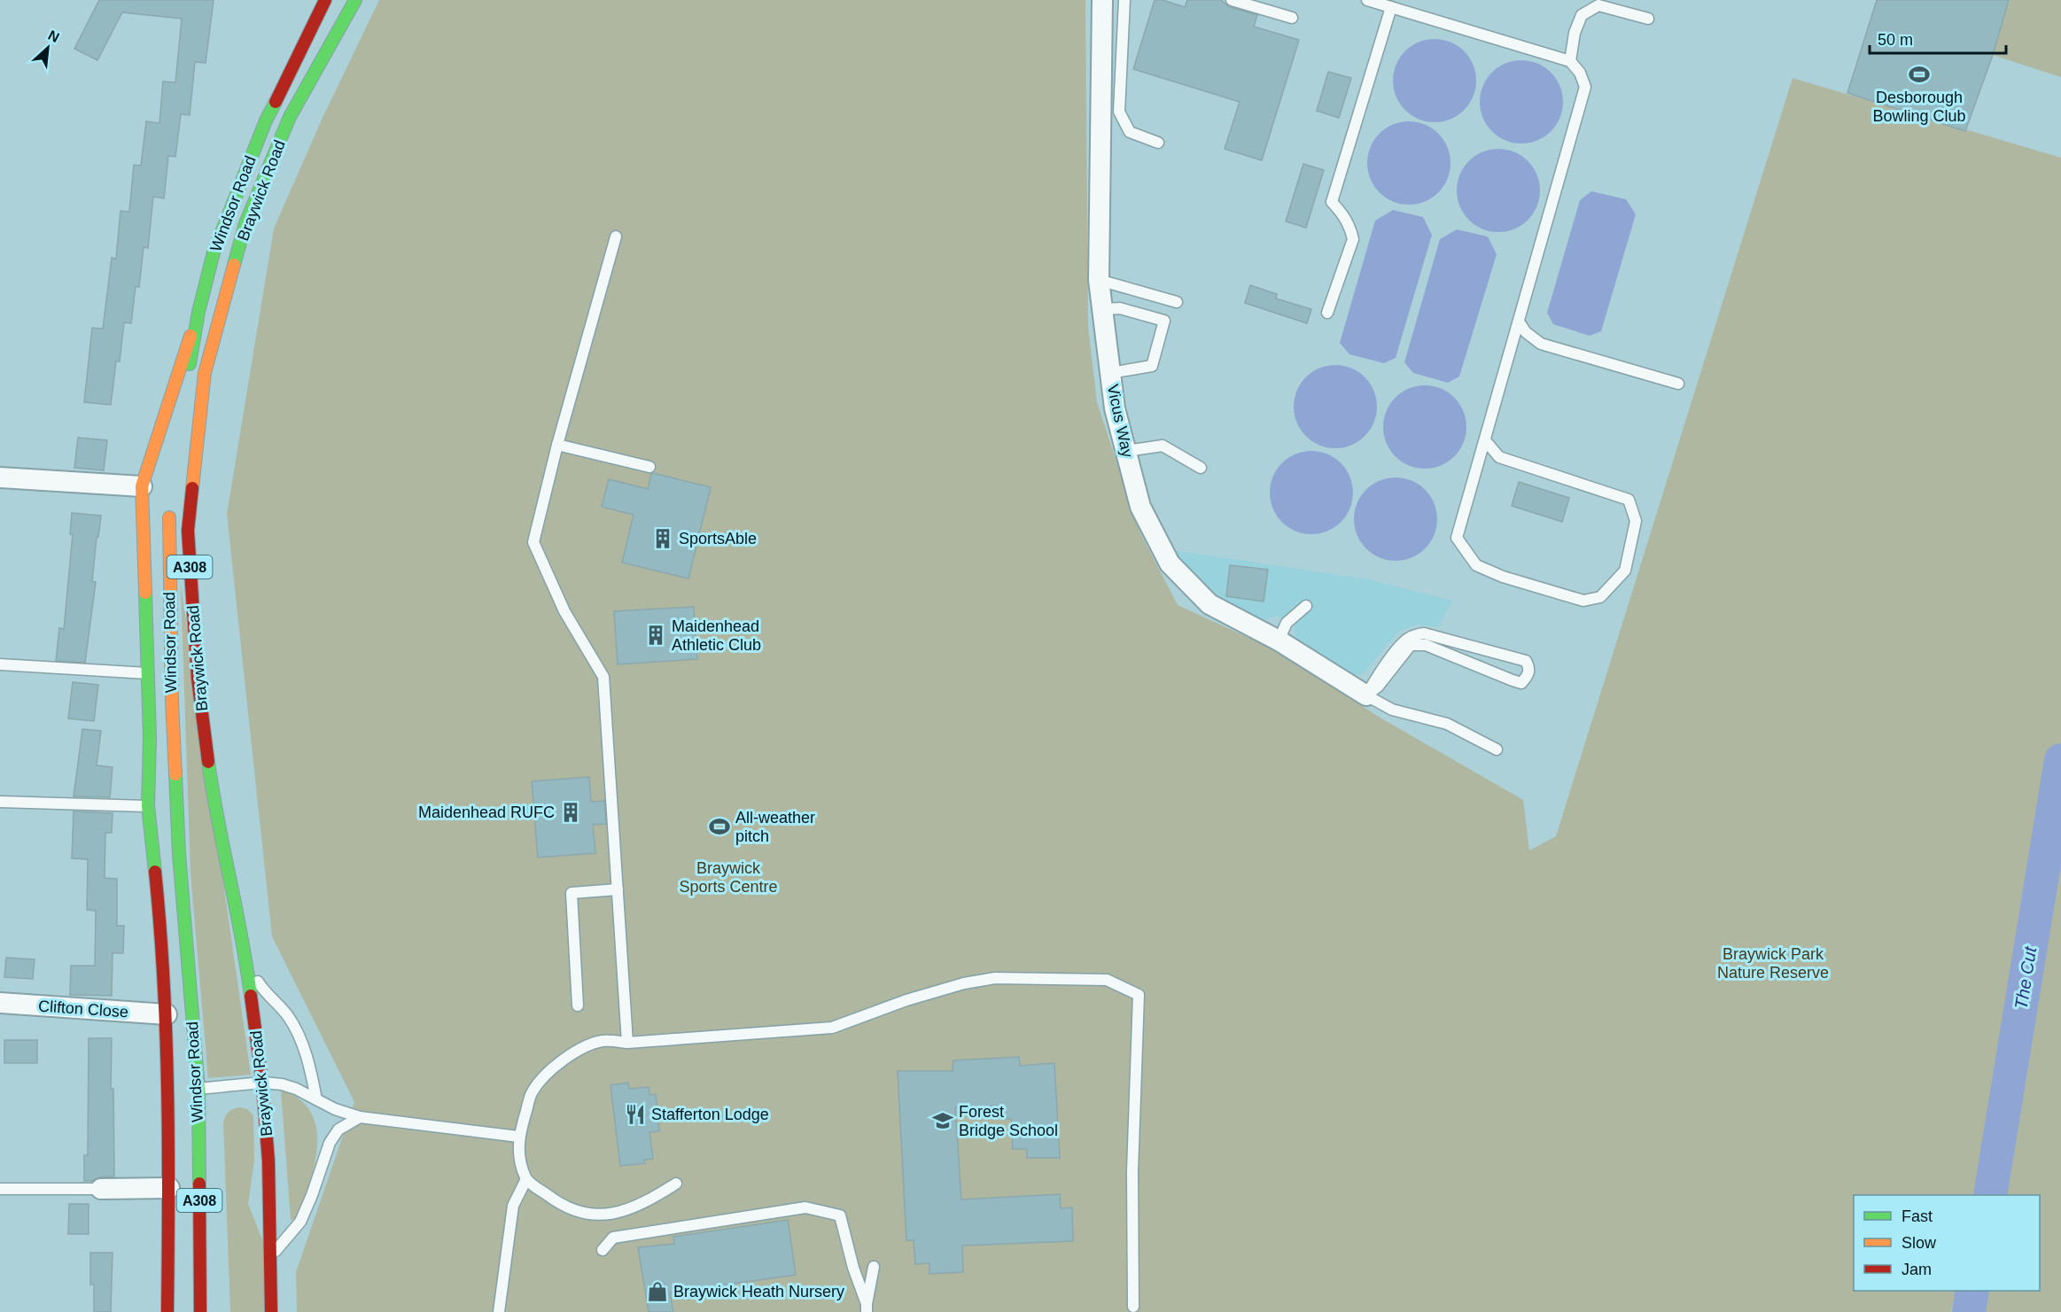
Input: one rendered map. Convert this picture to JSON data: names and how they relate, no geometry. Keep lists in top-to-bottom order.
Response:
{
  "streets": {
    "main road": ["Braywick Road", "Windsor Road", "A308"],
    "street": ["Vicus Way", "Clifton Close"]
  },
  "water": ["The Cut"],
  "parks": ["Braywick Sports Centre", "Braywick Park Nature Reserve"],
  "places": {
    "sports": ["Desborough Bowling Club", "All-weather pitch"],
    "building": ["SportsAble", "Maidenhead Athletic Club", "Maidenhead RUFC"],
    "restaurant": ["Stafferton Lodge"],
    "school or university": ["Forest Bridge School"],
    "shop": ["Braywick Heath Nursery"]
  },
  "legend": ["Fast", "Slow", "Jam"],
  "scale_bar": "50 m",
  "north": "top right"
}
